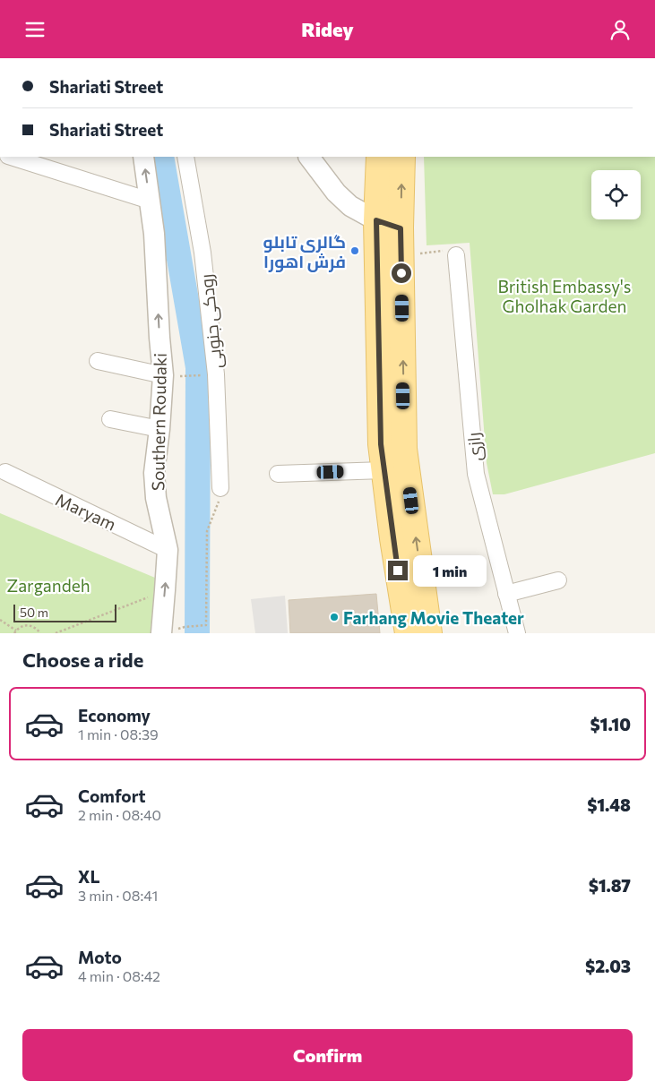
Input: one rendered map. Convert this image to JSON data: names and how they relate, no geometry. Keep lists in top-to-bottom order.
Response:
{
  "streets": {
    "street": [
      "رودکی جنوبی",
      "Southern Roudaki",
      "رازی",
      "Maryam"
    ]
  },
  "crossings": [
    ["Southern Roudaki", "Maryam"]
  ],
  "one_way": ["Southern Roudaki"],
  "parks": ["British Embassy's Gholhak Garden", "Zargandeh"],
  "places": ["گالری تابلو فرش اهورا", "Farhang Movie Theater"],
  "scale_bar": "50 m",
  "page": {
    "header": "Ridey",
    "banner": ["Shariati Street", "Shariati Street"],
    "bubble": "1 min",
    "scale": "50 m",
    "heading": "Choose a ride",
    "list": [
      {
        "name": "Economy",
        "note": "1 min · 08:39",
        "value": "$1.10"
      },
      {
        "name": "Comfort",
        "note": "2 min · 08:40",
        "value": "$1.48"
      },
      {
        "name": "XL",
        "note": "3 min · 08:41",
        "value": "$1.87"
      },
      {
        "name": "Moto",
        "note": "4 min · 08:42",
        "value": "$2.03"
      }
    ],
    "buttons": "Confirm"
  }
}
